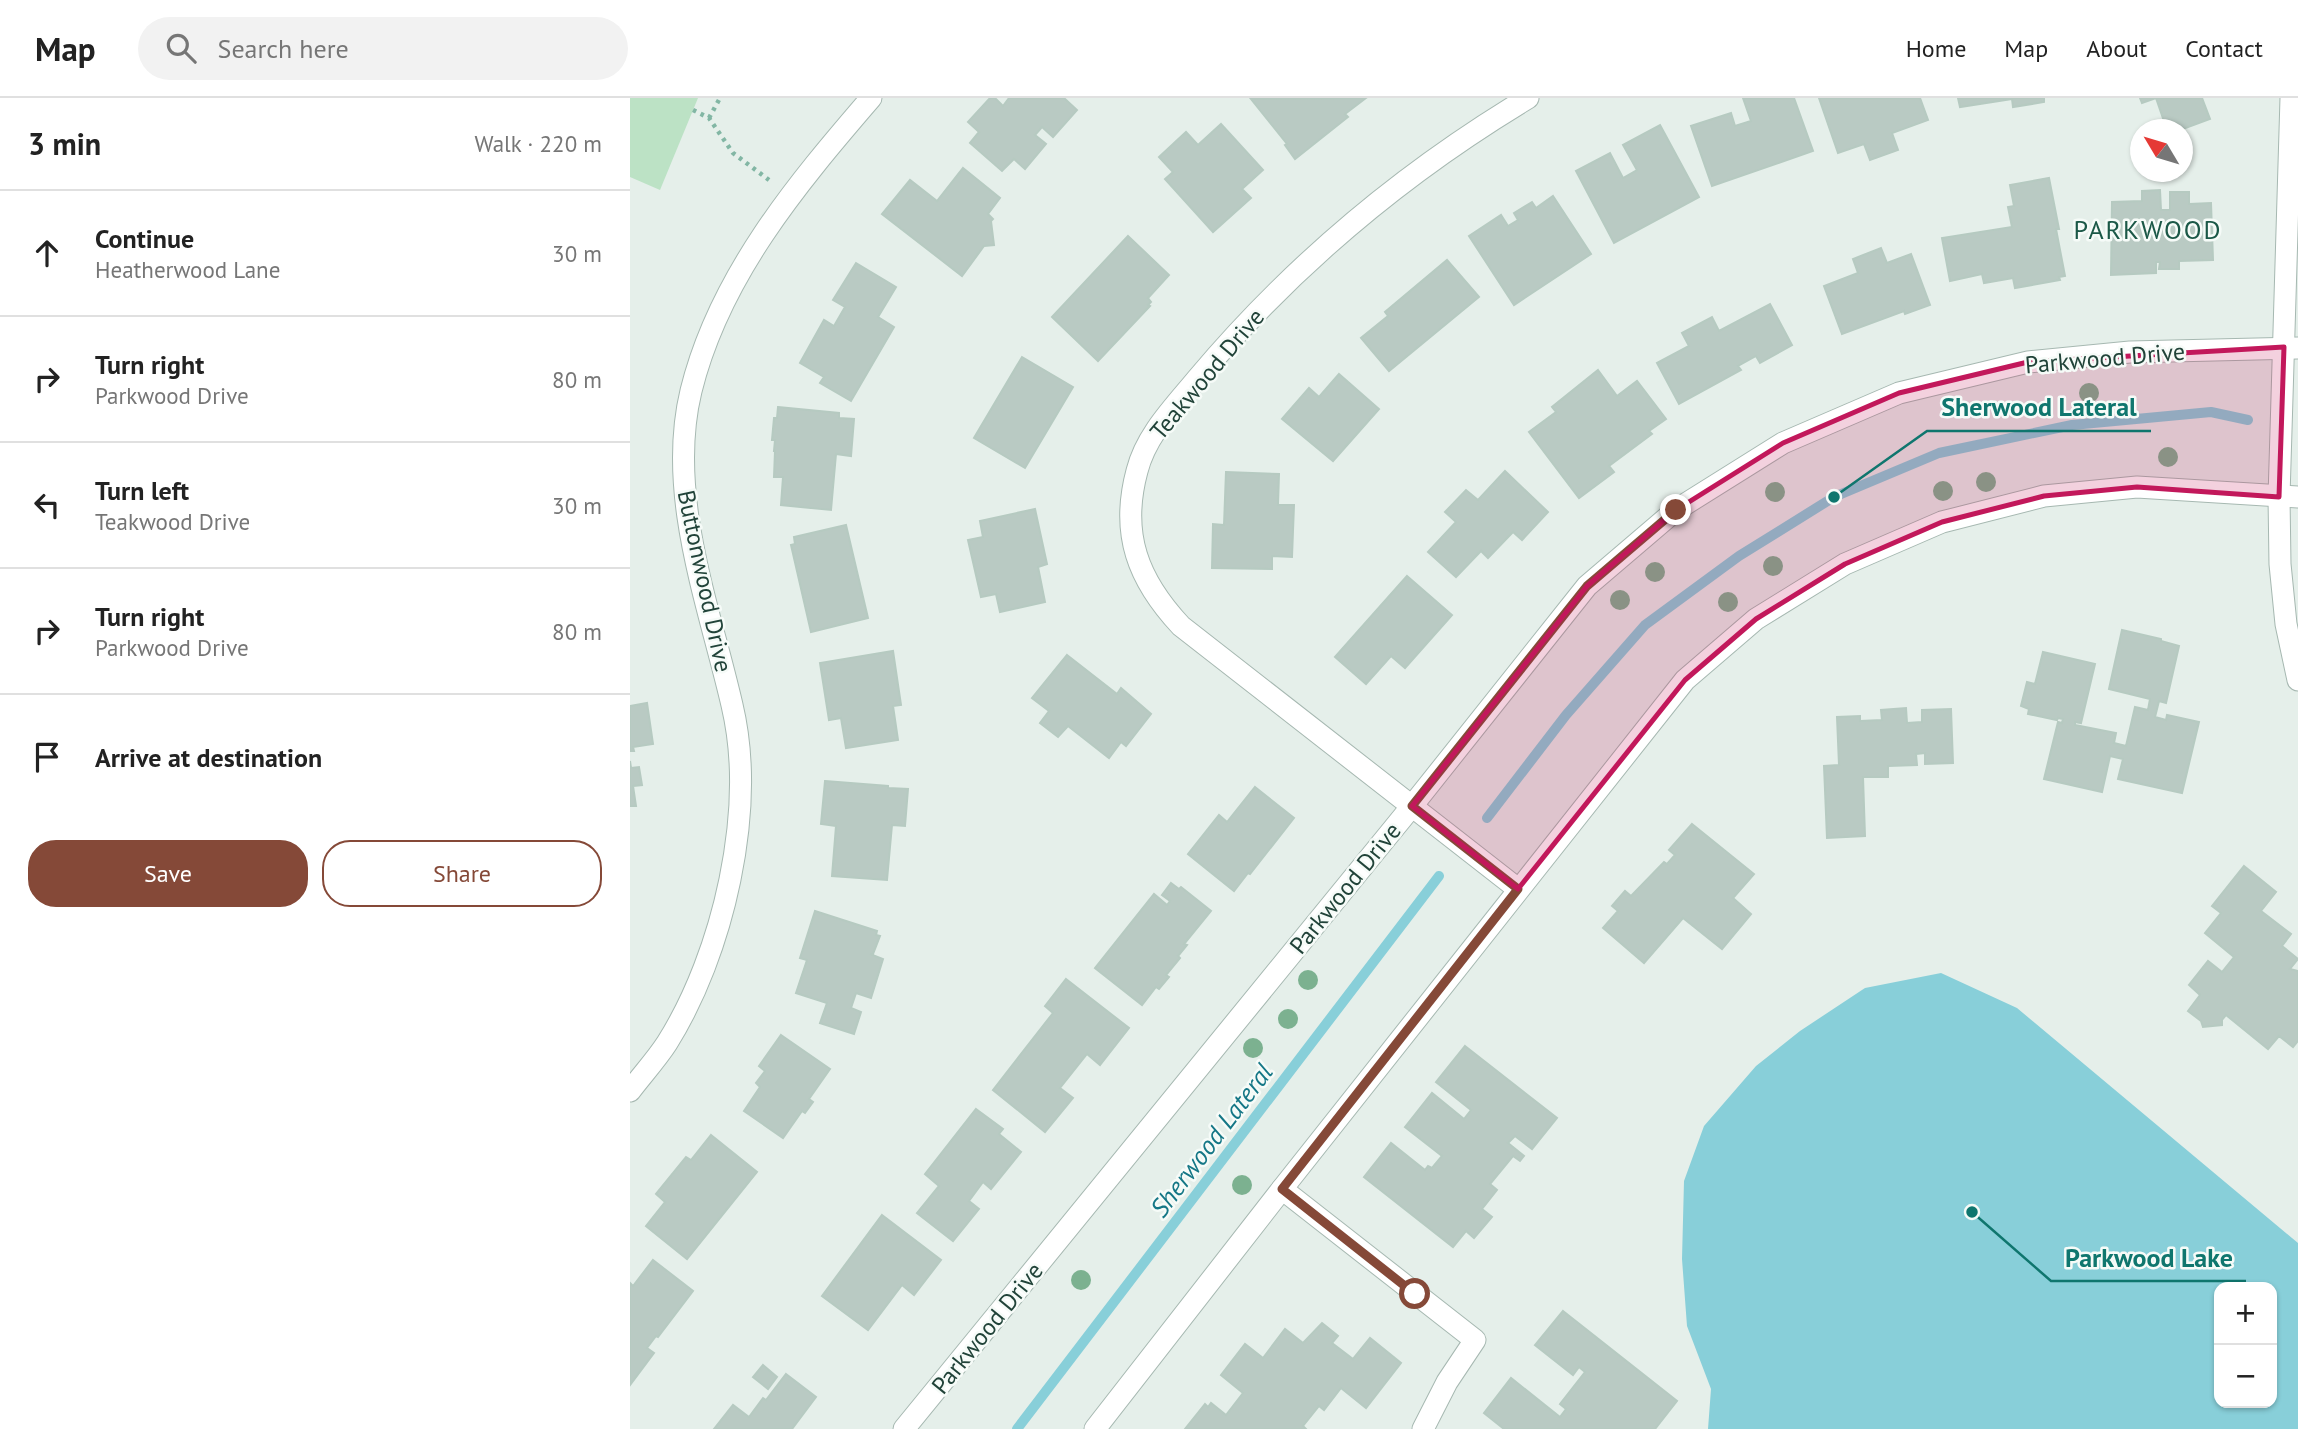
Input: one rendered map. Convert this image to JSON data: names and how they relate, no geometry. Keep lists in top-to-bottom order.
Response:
{
  "streets": {
    "street": ["Parkwood Drive", "Teakwood Drive", "Buttonwood Drive"]
  },
  "crossings": [
    ["Parkwood Drive", "Teakwood Drive"]
  ],
  "districts": ["PARKWOOD"],
  "water": ["Sherwood Lateral"],
  "places": ["Sherwood Lateral", "Parkwood Lake"],
  "north": "top left",
  "page": {
    "header": "Map",
    "search": "Search here",
    "nav": [
      "Home",
      "Map",
      "About",
      "Contact"
    ],
    "heading": ["3 min", "Walk · 220 m"],
    "list": [
      ["Continue", "Heatherwood Lane", "30 m"],
      ["Turn right", "Parkwood Drive", "80 m"],
      ["Turn left", "Teakwood Drive", "30 m"],
      ["Turn right", "Parkwood Drive", "80 m"],
      "Arrive at destination"
    ],
    "buttons": ["Save", "Share"],
    "map_buttons": ["+", "−"]
  }
}
